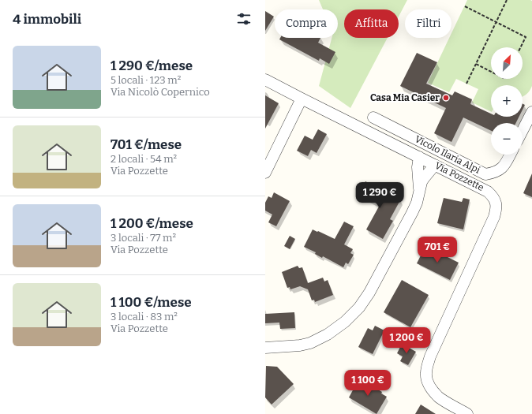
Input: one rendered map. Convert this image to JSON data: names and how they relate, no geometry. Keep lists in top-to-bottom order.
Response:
{
  "streets": {
    "street": ["Vicolo Ilaria Alpi", "Via Pozzette"]
  },
  "places": ["Casa Mia Casier"],
  "north": "top right",
  "page": {
    "heading": "4 immobili",
    "chip": ["Compra", "Affitta", "Filtri"],
    "list": [
      {
        "name": "1 290 €/mese",
        "note": "5 locali · 123 m² · Via Nicolò Copernico"
      },
      {
        "name": "701 €/mese",
        "note": "2 locali · 54 m² · Via Pozzette"
      },
      {
        "name": "1 200 €/mese",
        "note": "3 locali · 77 m² · Via Pozzette"
      },
      {
        "name": "1 100 €/mese",
        "note": "3 locali · 83 m² · Via Pozzette"
      }
    ],
    "map_buttons": ["+", "−"],
    "price": [
      "1 290 €",
      "701 €",
      "1 200 €",
      "1 100 €"
    ]
  }
}
